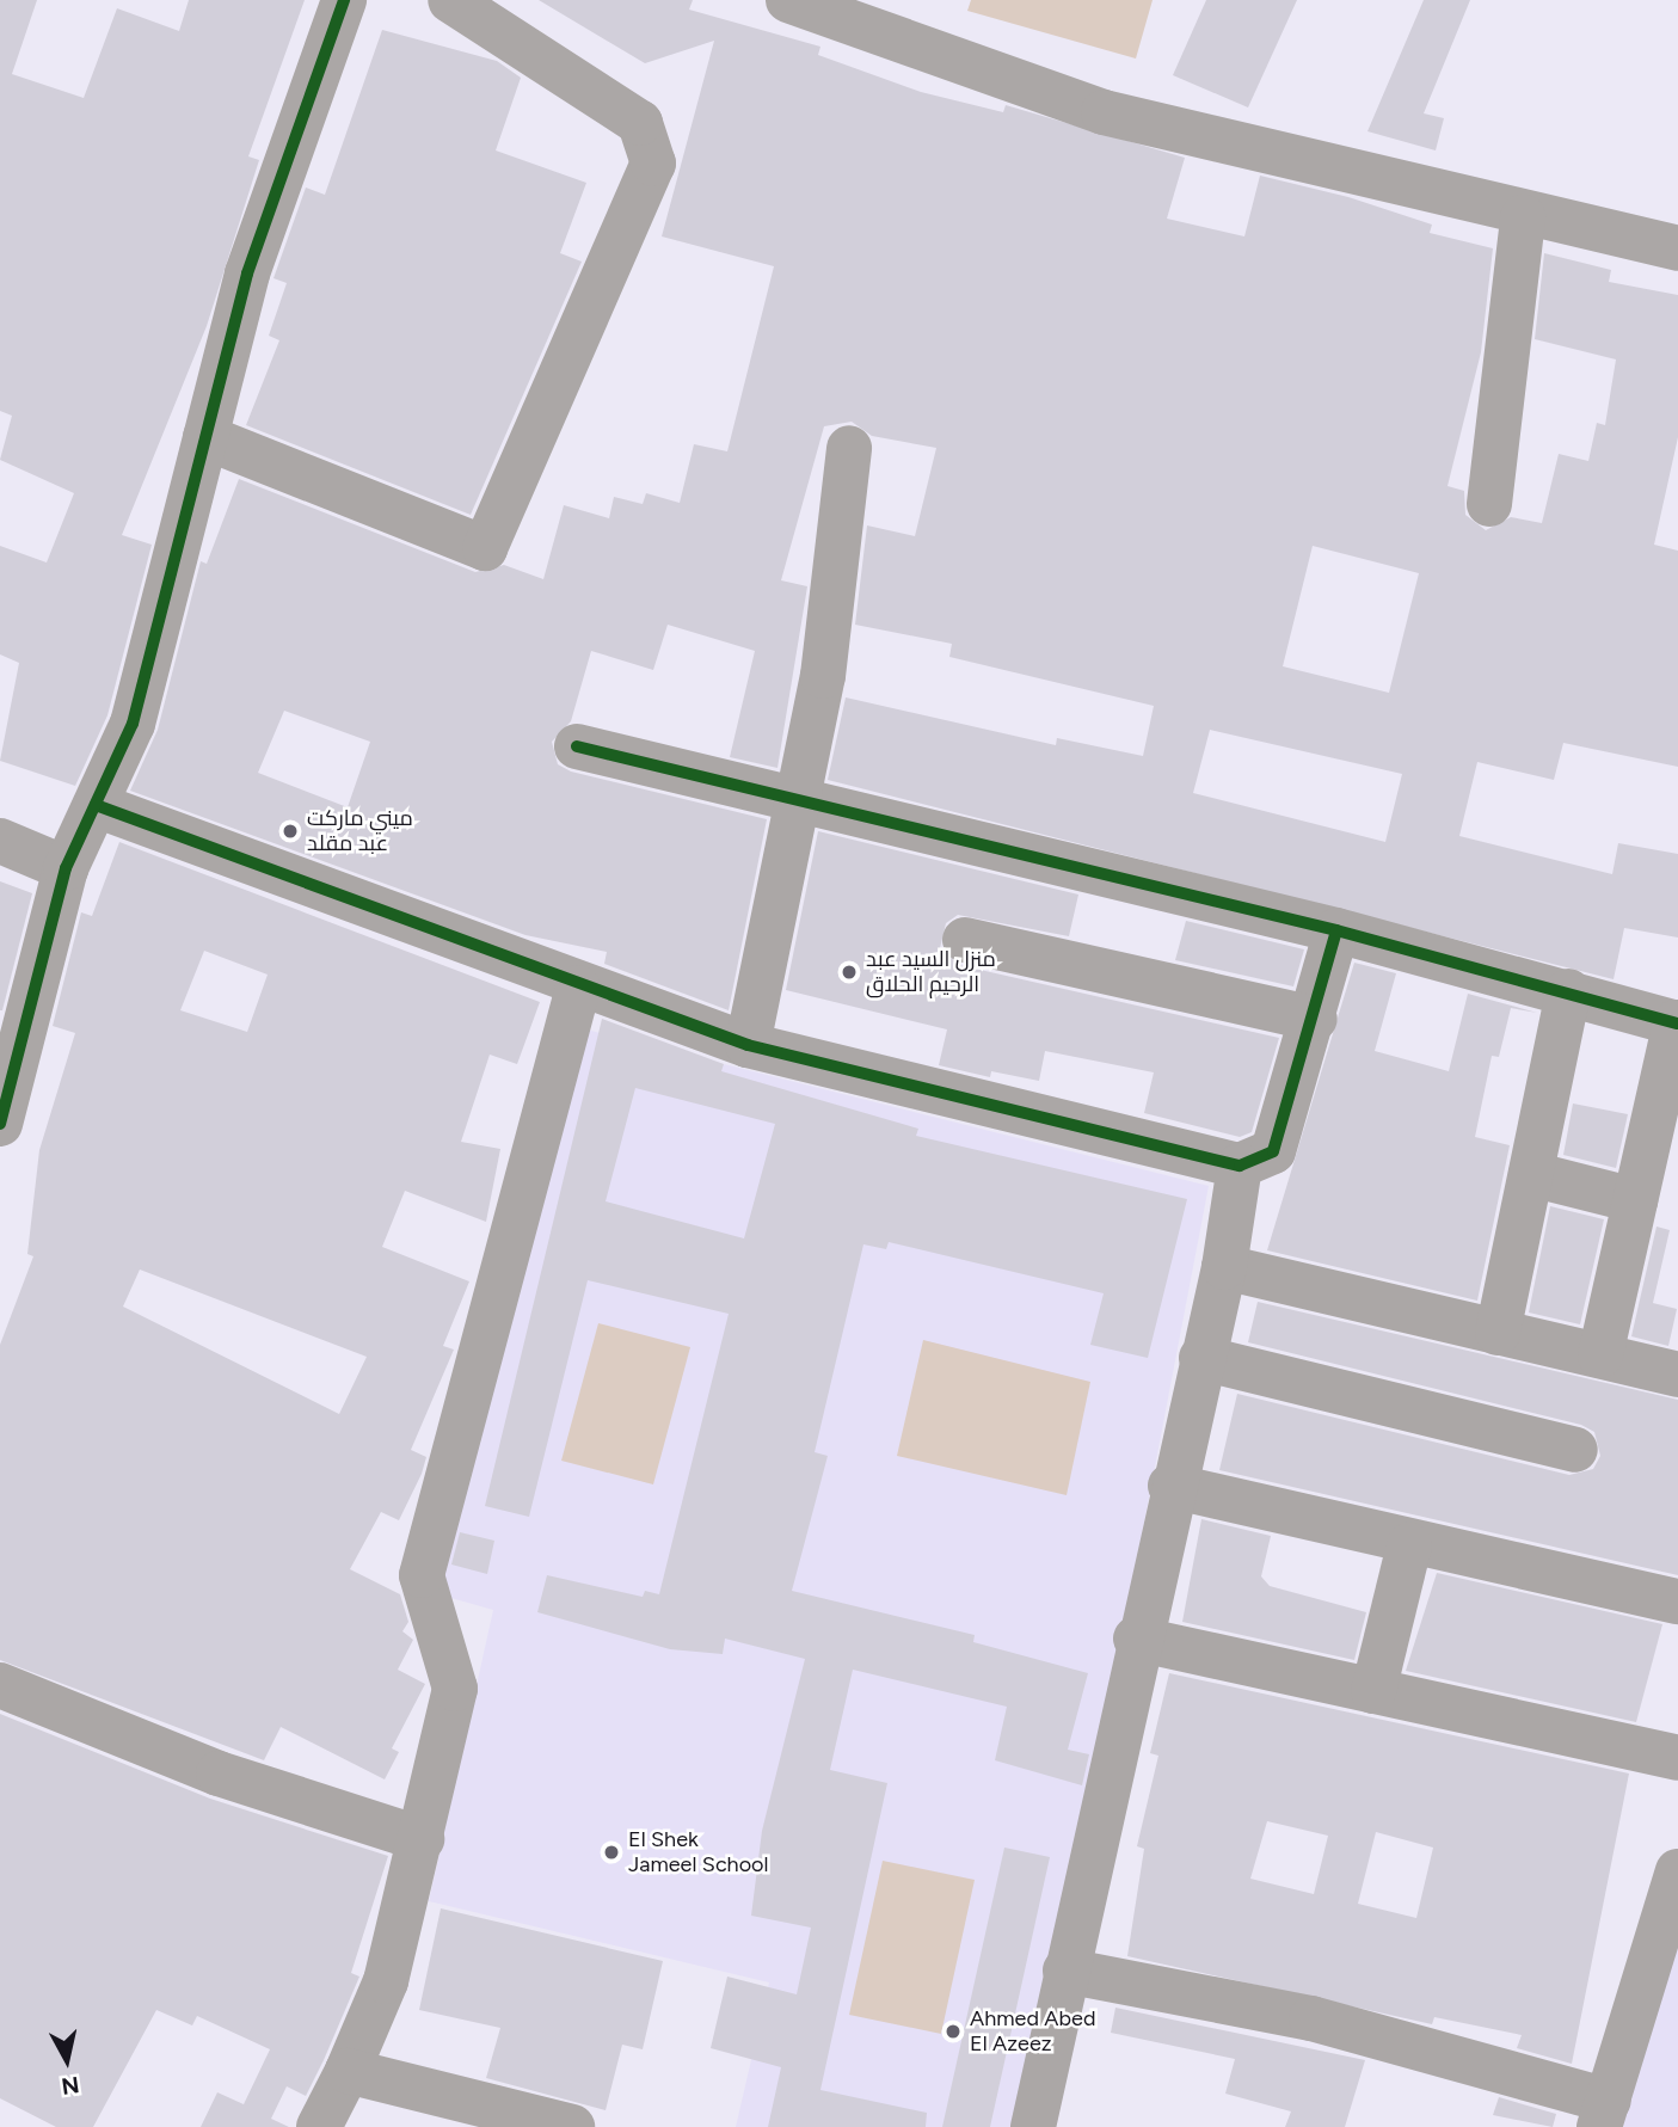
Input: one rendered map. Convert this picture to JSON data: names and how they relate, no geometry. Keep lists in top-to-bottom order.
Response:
{
  "places": [
    "ميني ماركت عبد مقلد",
    "منزل السيد عبد الرحيم الحلاق",
    "El Shek Jameel School",
    "Ahmed Abed El Azeez"
  ],
  "north": "bottom"
}
